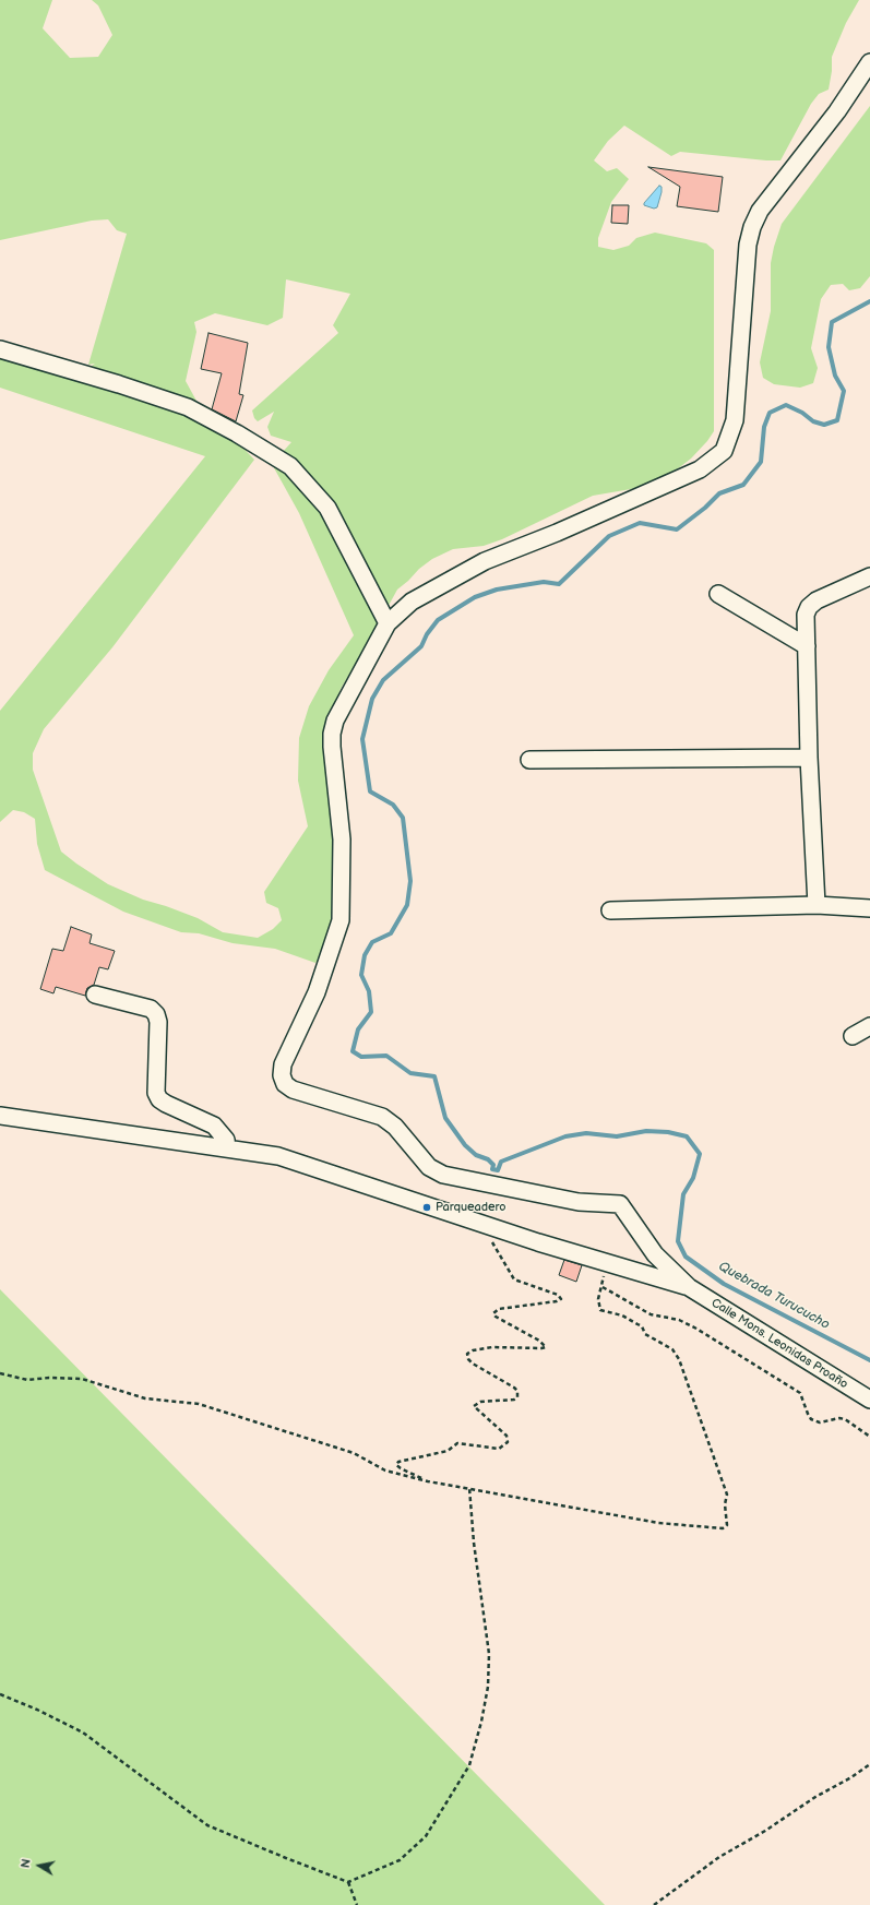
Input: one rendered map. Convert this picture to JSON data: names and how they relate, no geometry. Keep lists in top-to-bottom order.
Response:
{
  "streets": {
    "street": ["Calle Mons. Leonidas Proaño"]
  },
  "water": ["Quebrada Turucucho"],
  "places": ["Parqueadero"],
  "north": "left"
}
